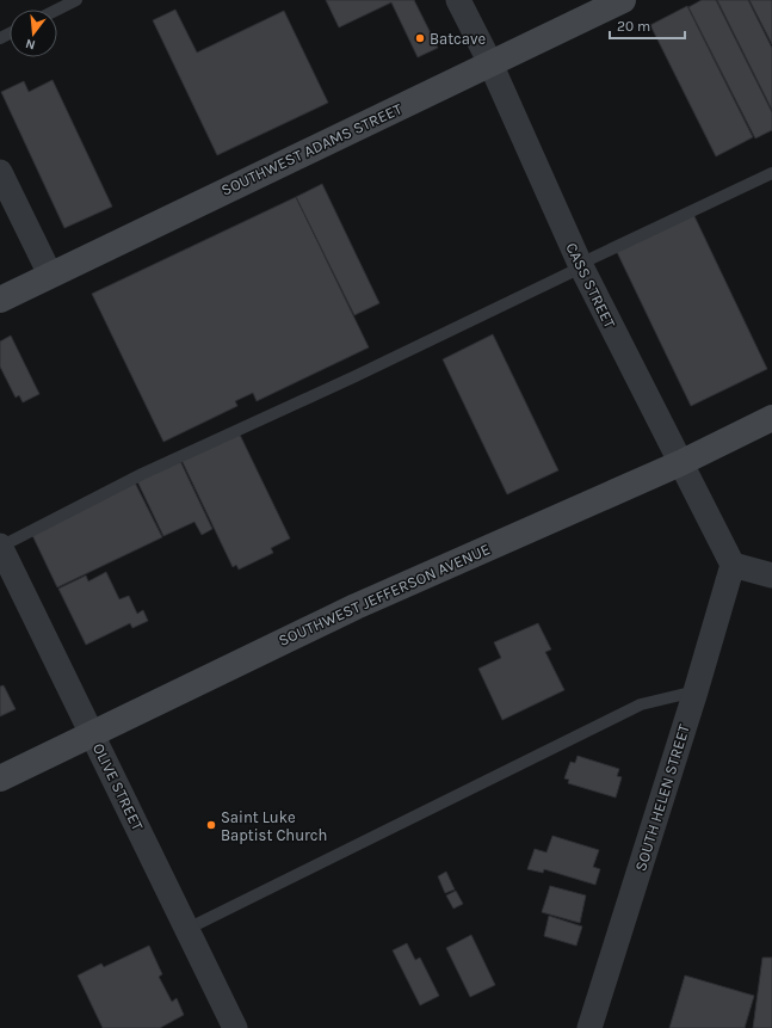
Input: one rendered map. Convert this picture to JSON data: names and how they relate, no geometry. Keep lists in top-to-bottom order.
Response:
{
  "streets": {
    "main road": ["SOUTHWEST ADAMS STREET", "SOUTHWEST JEFFERSON AVENUE"],
    "street": ["CASS STREET", "OLIVE STREET", "SOUTH HELEN STREET"]
  },
  "crossings": [
    ["SOUTHWEST ADAMS STREET", "CASS STREET"],
    ["CASS STREET", "SOUTHWEST JEFFERSON AVENUE"],
    ["CASS STREET", "SOUTH HELEN STREET"],
    ["SOUTHWEST JEFFERSON AVENUE", "OLIVE STREET"]
  ],
  "places": ["Batcave", "Saint Luke Baptist Church"],
  "scale_bar": "20 m",
  "north": "bottom"
}
